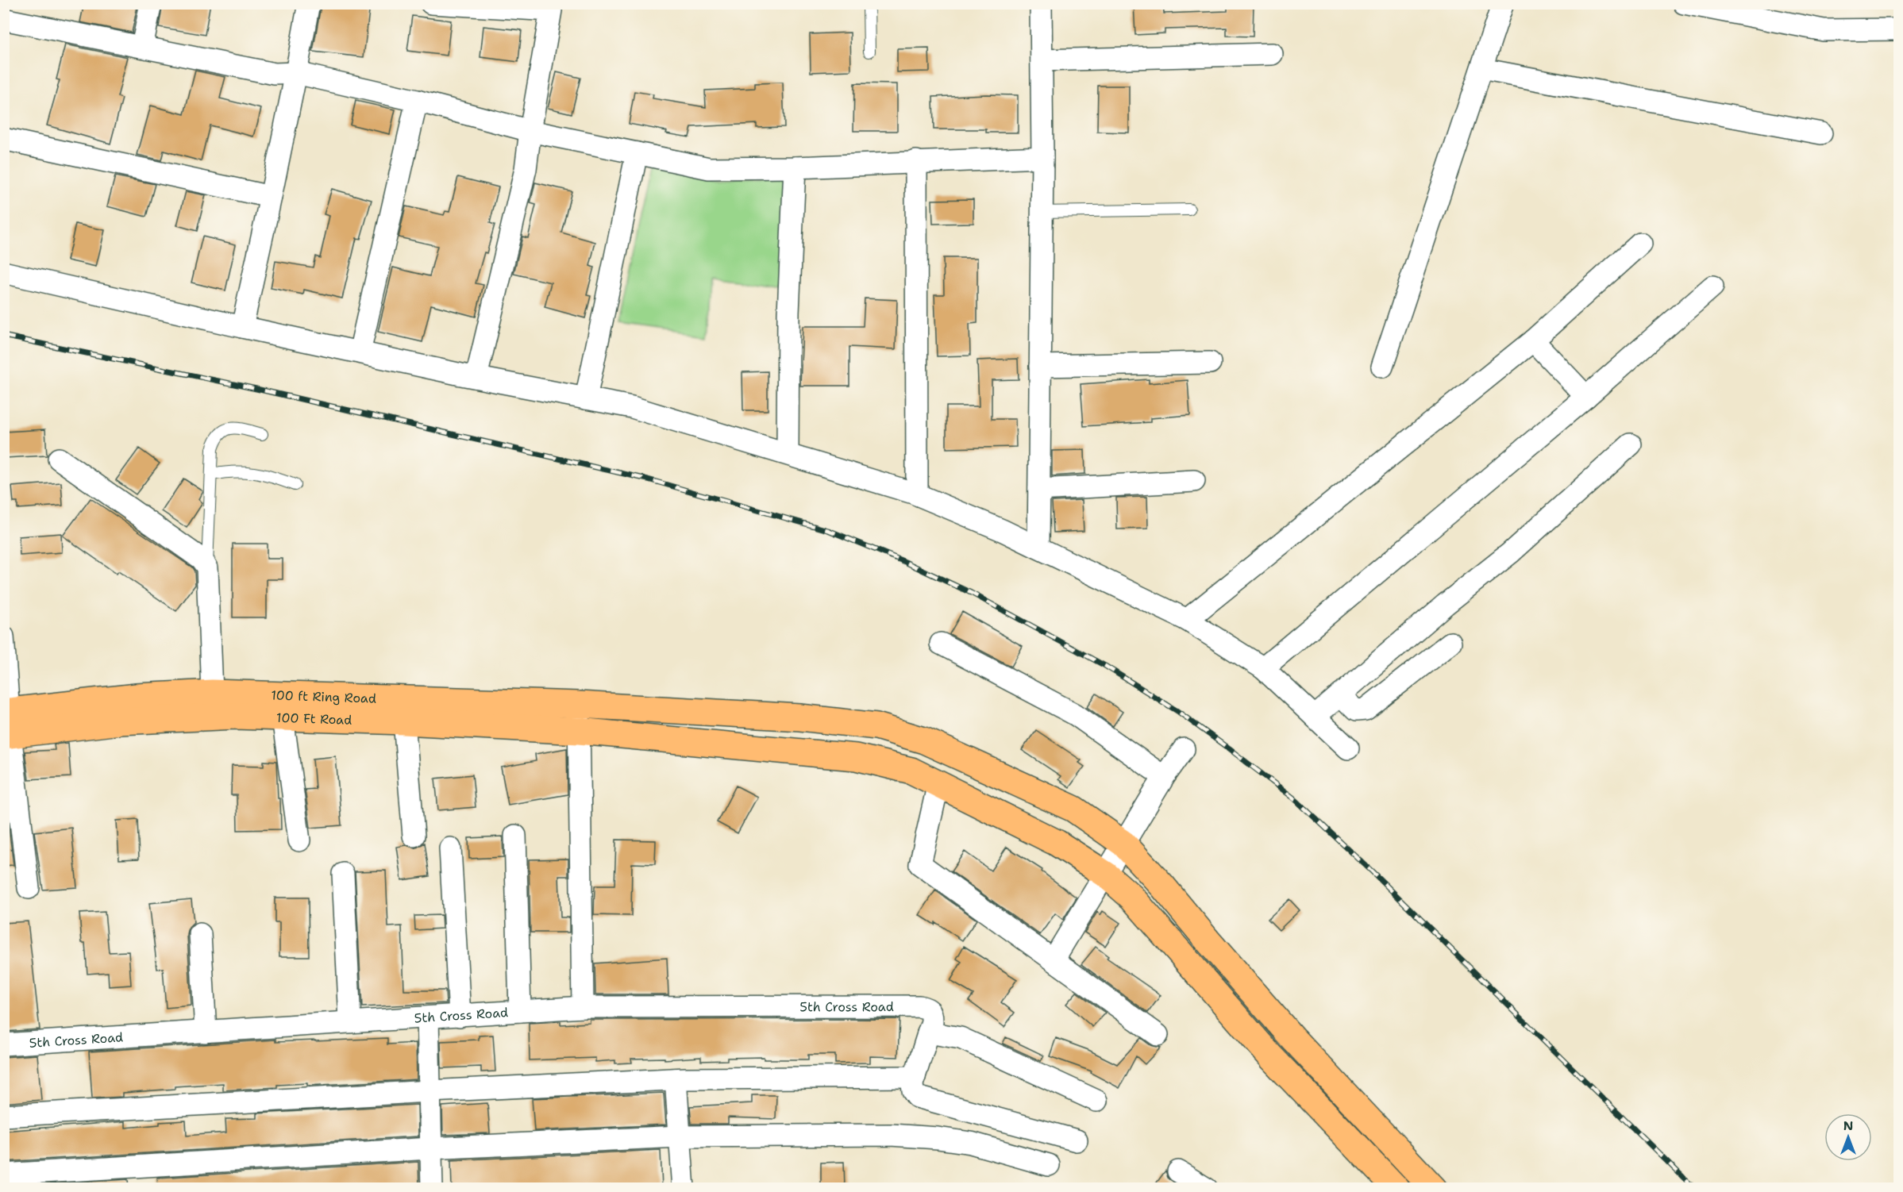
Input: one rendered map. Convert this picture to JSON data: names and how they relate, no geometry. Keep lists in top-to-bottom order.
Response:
{
  "streets": {
    "main road": ["100 ft Ring Road", "100 Ft Road"],
    "street": ["5th Cross Road"]
  },
  "crossings": [
    ["100 ft Ring Road", "100 Ft Road"]
  ],
  "north": "top"
}
